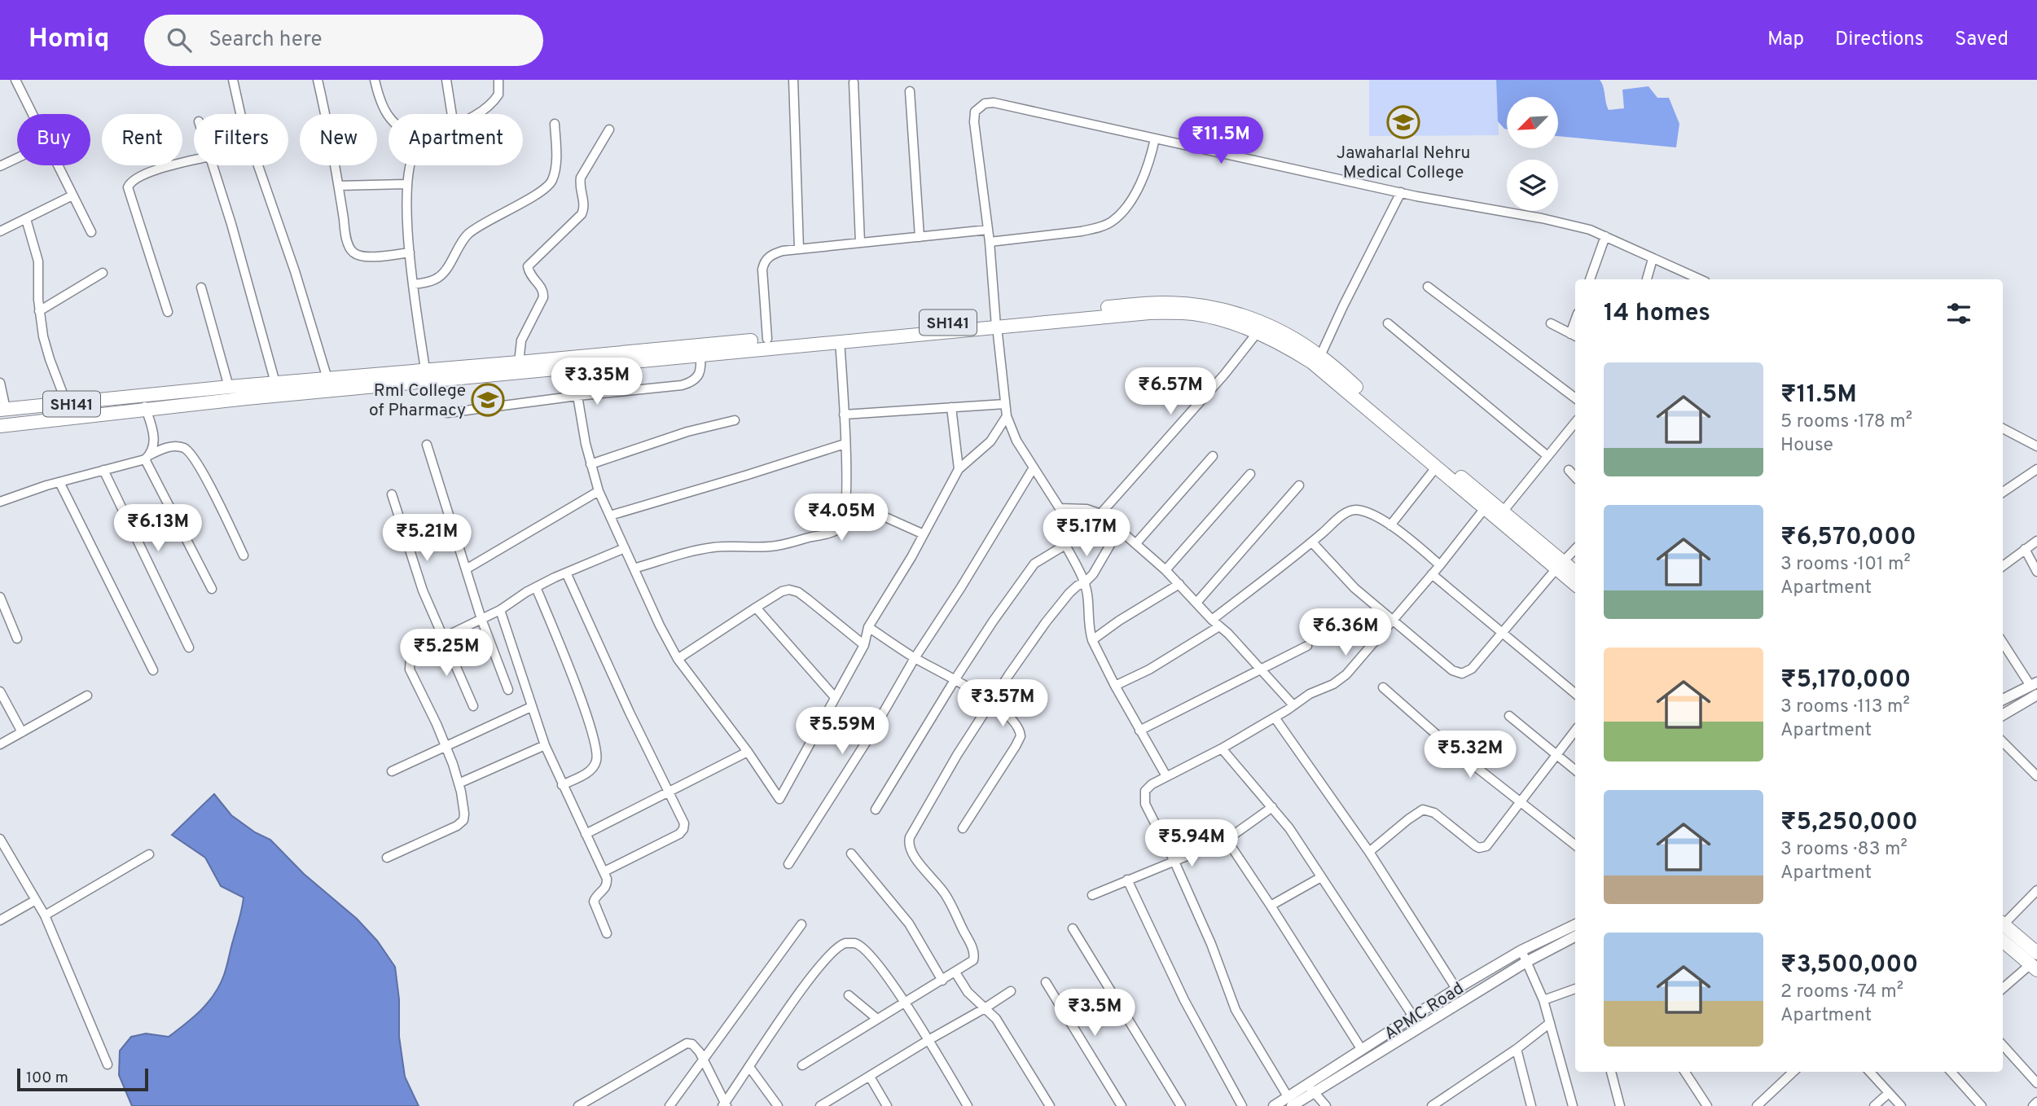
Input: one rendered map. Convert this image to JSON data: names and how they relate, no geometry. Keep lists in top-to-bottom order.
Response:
{
  "streets": {
    "main road": ["SH141"],
    "street": ["APMC Road"]
  },
  "places": {
    "school or university": ["Jawaharlal Nehru Medical College", "Rml College of Pharmacy"]
  },
  "scale_bar": "100 m",
  "north": "bottom left",
  "page": {
    "header": "Homiq",
    "search": "Search here",
    "nav": ["Map", "Directions", "Saved"],
    "chip": [
      "Buy",
      "Rent",
      "Filters",
      "New",
      "Apartment"
    ],
    "price": [
      "₹11.5M",
      "₹3.35M",
      "₹6.57M",
      "₹4.05M",
      "₹6.13M",
      "₹5.17M",
      "₹5.21M",
      "₹6.36M",
      "₹5.25M",
      "₹3.57M",
      "₹5.59M",
      "₹5.32M",
      "₹5.94M",
      "₹3.5M"
    ],
    "heading": "14 homes",
    "list": [
      {
        "name": "₹11.5M",
        "note": "5 rooms · 178 m² · House"
      },
      {
        "name": "₹6,570,000",
        "note": "3 rooms · 101 m² · Apartment"
      },
      {
        "name": "₹5,170,000",
        "note": "3 rooms · 113 m² · Apartment"
      },
      {
        "name": "₹5,250,000",
        "note": "3 rooms · 83 m² · Apartment"
      },
      {
        "name": "₹3,500,000",
        "note": "2 rooms · 74 m² · Apartment"
      }
    ],
    "scale": "100 m"
  }
}
